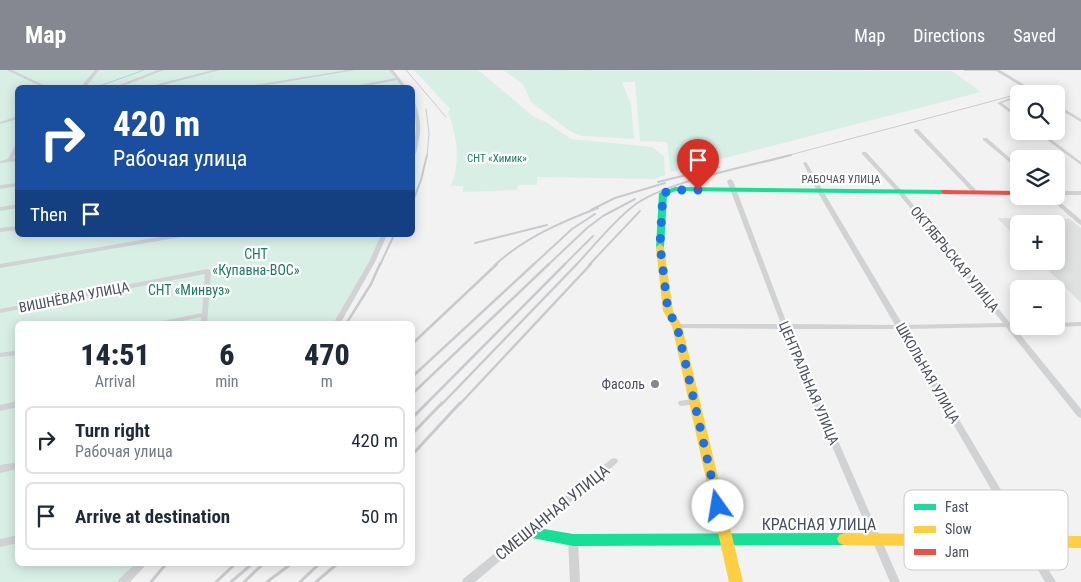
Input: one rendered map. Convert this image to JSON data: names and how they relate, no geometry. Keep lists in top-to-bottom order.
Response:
{
  "streets": {
    "street": [
      "РАБОЧАЯ УЛИЦА",
      "ОКТЯБРЬСКАЯ УЛИЦА",
      "ВИШНЁВАЯ УЛИЦА",
      "ШКОЛЬНАЯ УЛИЦА",
      "ЦЕНТРАЛЬНАЯ УЛИЦА",
      "СМЕШАННАЯ УЛИЦА",
      "КРАСНАЯ УЛИЦА"
    ]
  },
  "crossings": [
    ["РАБОЧАЯ УЛИЦА", "ОКТЯБРЬСКАЯ УЛИЦА"],
    ["РАБОЧАЯ УЛИЦА", "ШКОЛЬНАЯ УЛИЦА"],
    ["РАБОЧАЯ УЛИЦА", "ЦЕНТРАЛЬНАЯ УЛИЦА"],
    ["ЦЕНТРАЛЬНАЯ УЛИЦА", "КРАСНАЯ УЛИЦА"],
    ["СМЕШАННАЯ УЛИЦА", "КРАСНАЯ УЛИЦА"]
  ],
  "parks": ["СНТ «Химик»", "СНТ «Купавна-ВОС»", "СНТ «Минвуз»"],
  "places": ["Фасоль"],
  "legend": ["Fast", "Slow", "Jam"],
  "page": {
    "header": "Map",
    "nav": ["Map", "Directions", "Saved"],
    "map_buttons": ["+", "−"],
    "turn": ["420 m", "Рабочая улица"],
    "then": "Then",
    "eta": [
      "14:51",
      "Arrival",
      "6",
      "min",
      "470",
      "m"
    ],
    "list": [
      {
        "name": "Turn right",
        "note": "Рабочая улица",
        "value": "420 m"
      },
      {
        "name": "Arrive at destination",
        "value": "50 m"
      }
    ]
  }
}
